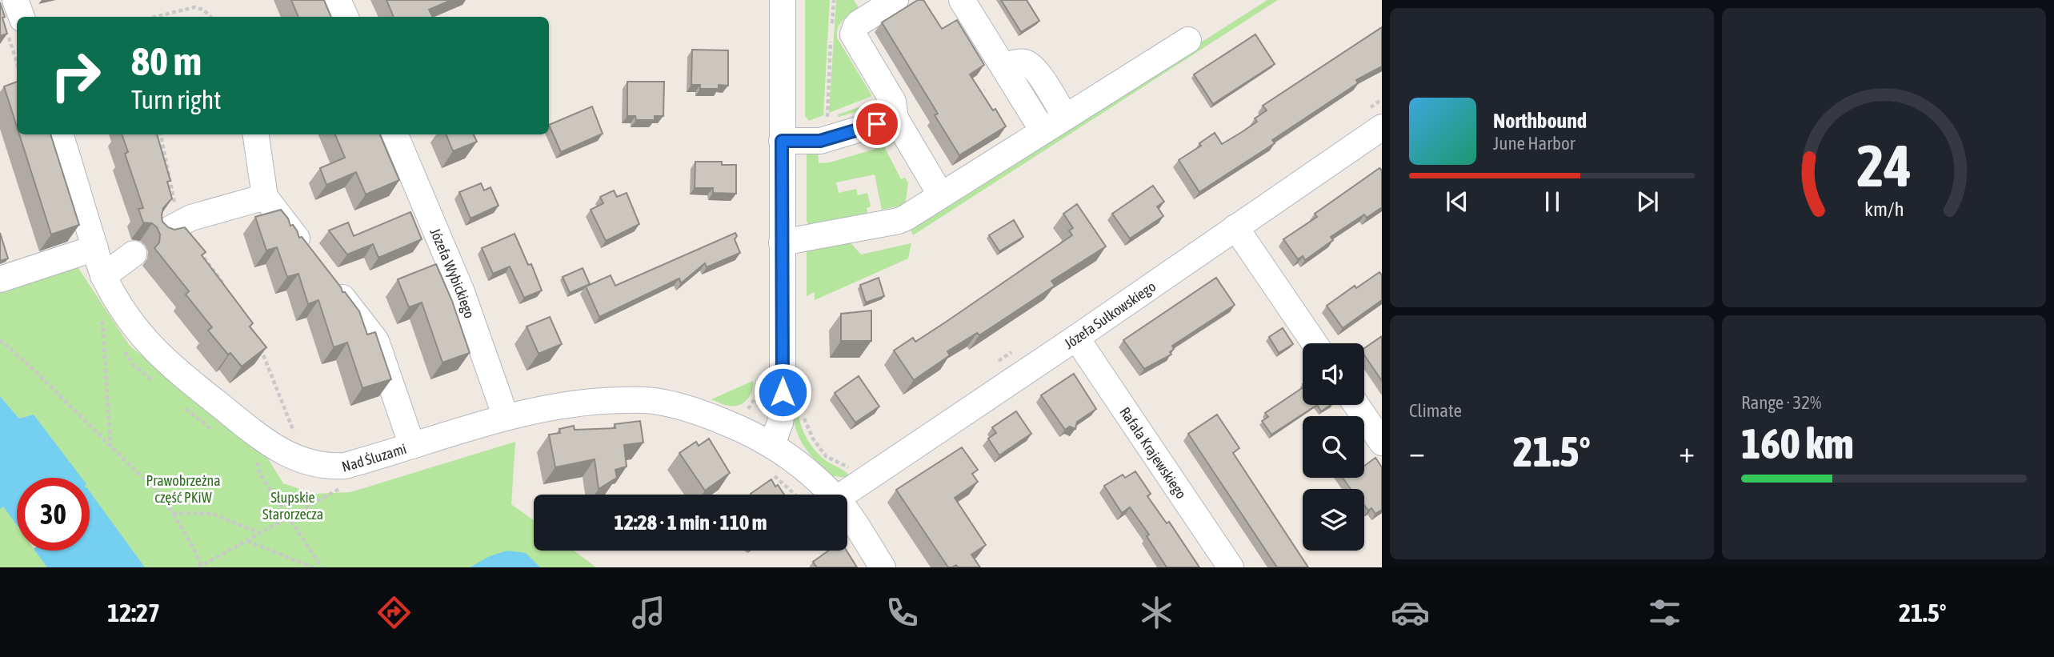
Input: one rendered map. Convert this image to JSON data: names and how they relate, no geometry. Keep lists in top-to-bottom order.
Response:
{
  "streets": {
    "street": [
      "Józefa Wybickiego",
      "Józefa Sułkowskiego",
      "Rafała Krajewskiego",
      "Nad Śluzami"
    ]
  },
  "crossings": [
    ["Józefa Wybickiego", "Nad Śluzami"],
    ["Józefa Sułkowskiego", "Rafała Krajewskiego"]
  ],
  "parks": ["Prawobrzeżna część PKiW", "Słupskie Starorzecza"],
  "page": {
    "turn": ["80 m", "Turn right"],
    "song": ["Northbound", "June Harbor"],
    "tile": [
      "Climate",
      ["Range · 32%", "160 km"]
    ],
    "heat": ["−", "21.5°", "+"],
    "limit": "30",
    "trip": "12:28 · 1 min · 110 m",
    "tabs": ["12:27", "21.5°"],
    "gauge": ["24", "km/h"]
  }
}
